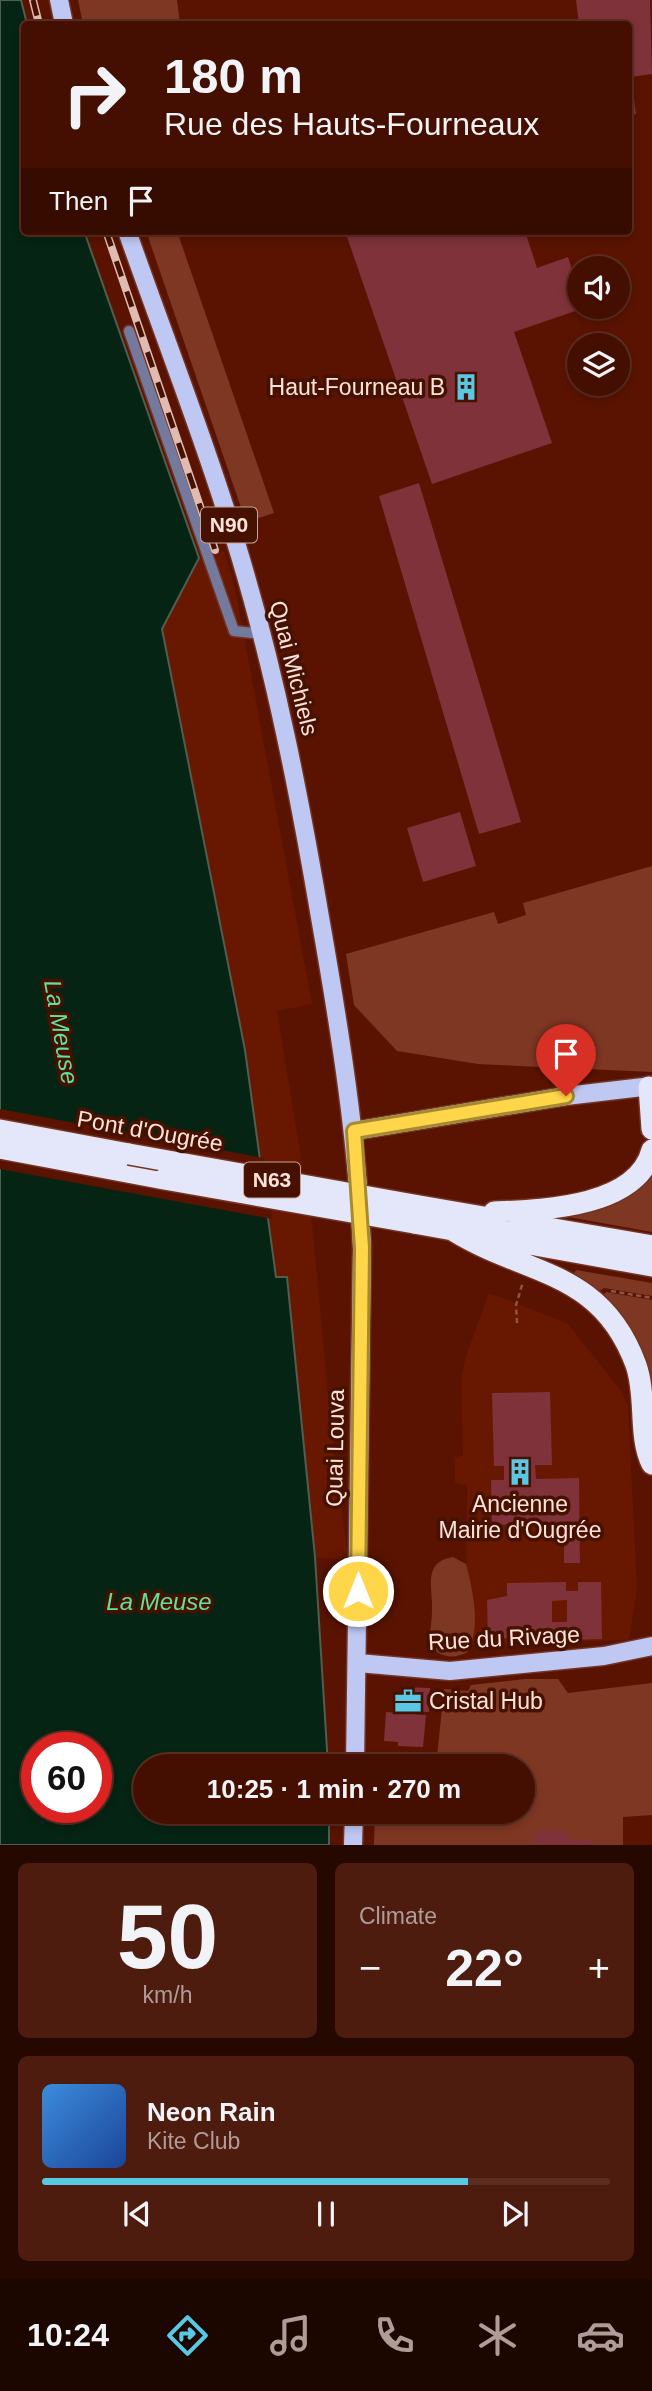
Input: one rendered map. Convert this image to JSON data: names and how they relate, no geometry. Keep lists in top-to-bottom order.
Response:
{
  "streets": {
    "highway": ["Pont d'Ougrée", "N63"],
    "main road": [
      "N90",
      "Quai Michiels",
      "Quai Louva",
      "Rue du Rivage"
    ]
  },
  "crossings": [
    ["Quai Michiels", "Quai Louva"],
    ["Pont d'Ougrée", "N63"],
    ["Quai Louva", "Rue du Rivage"]
  ],
  "water": ["La Meuse"],
  "places": {
    "building": ["Haut-Fourneau B", "Ancienne Mairie d'Ougrée"],
    "office": ["Cristal Hub"]
  },
  "page": {
    "turn": ["180 m", "Rue des Hauts-Fourneaux"],
    "then": "Then",
    "limit": "60",
    "trip": "10:25 · 1 min · 270 m",
    "tile": [
      ["50", "km/h"],
      "Climate"
    ],
    "heat": ["−", "22°", "+"],
    "song": ["Neon Rain", "Kite Club"],
    "tabs": "10:24"
  }
}
